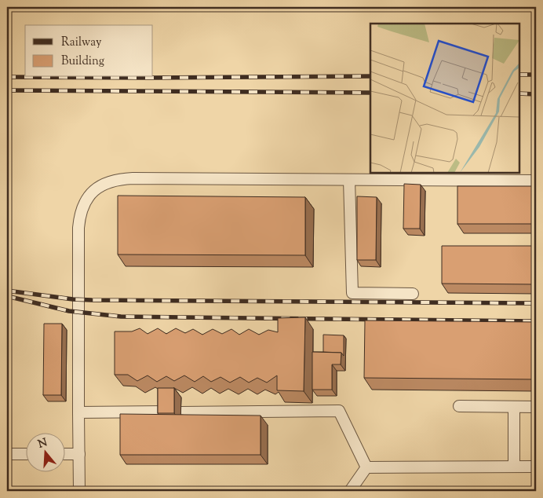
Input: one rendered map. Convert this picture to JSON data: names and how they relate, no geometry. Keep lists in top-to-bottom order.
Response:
{
  "legend": ["Railway", "Building"],
  "north": "top"
}
